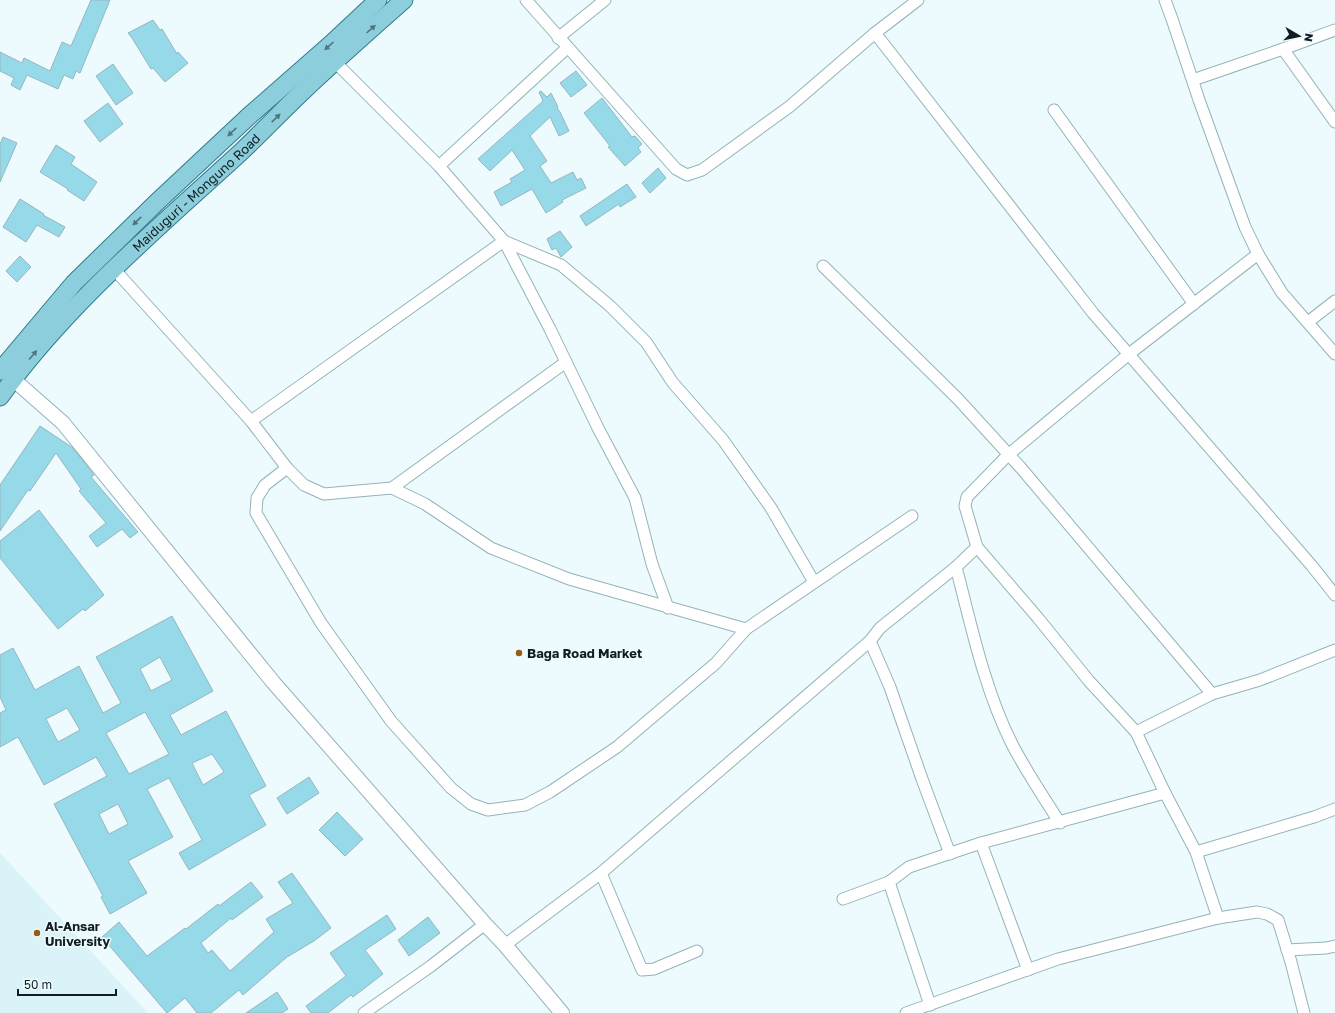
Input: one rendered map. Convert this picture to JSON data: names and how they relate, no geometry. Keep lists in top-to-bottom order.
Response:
{
  "streets": {
    "main road": ["Maiduguri - Monguno Road"]
  },
  "places": ["Baga Road Market", "Al-Ansar University"],
  "scale_bar": "50 m",
  "north": "right"
}
